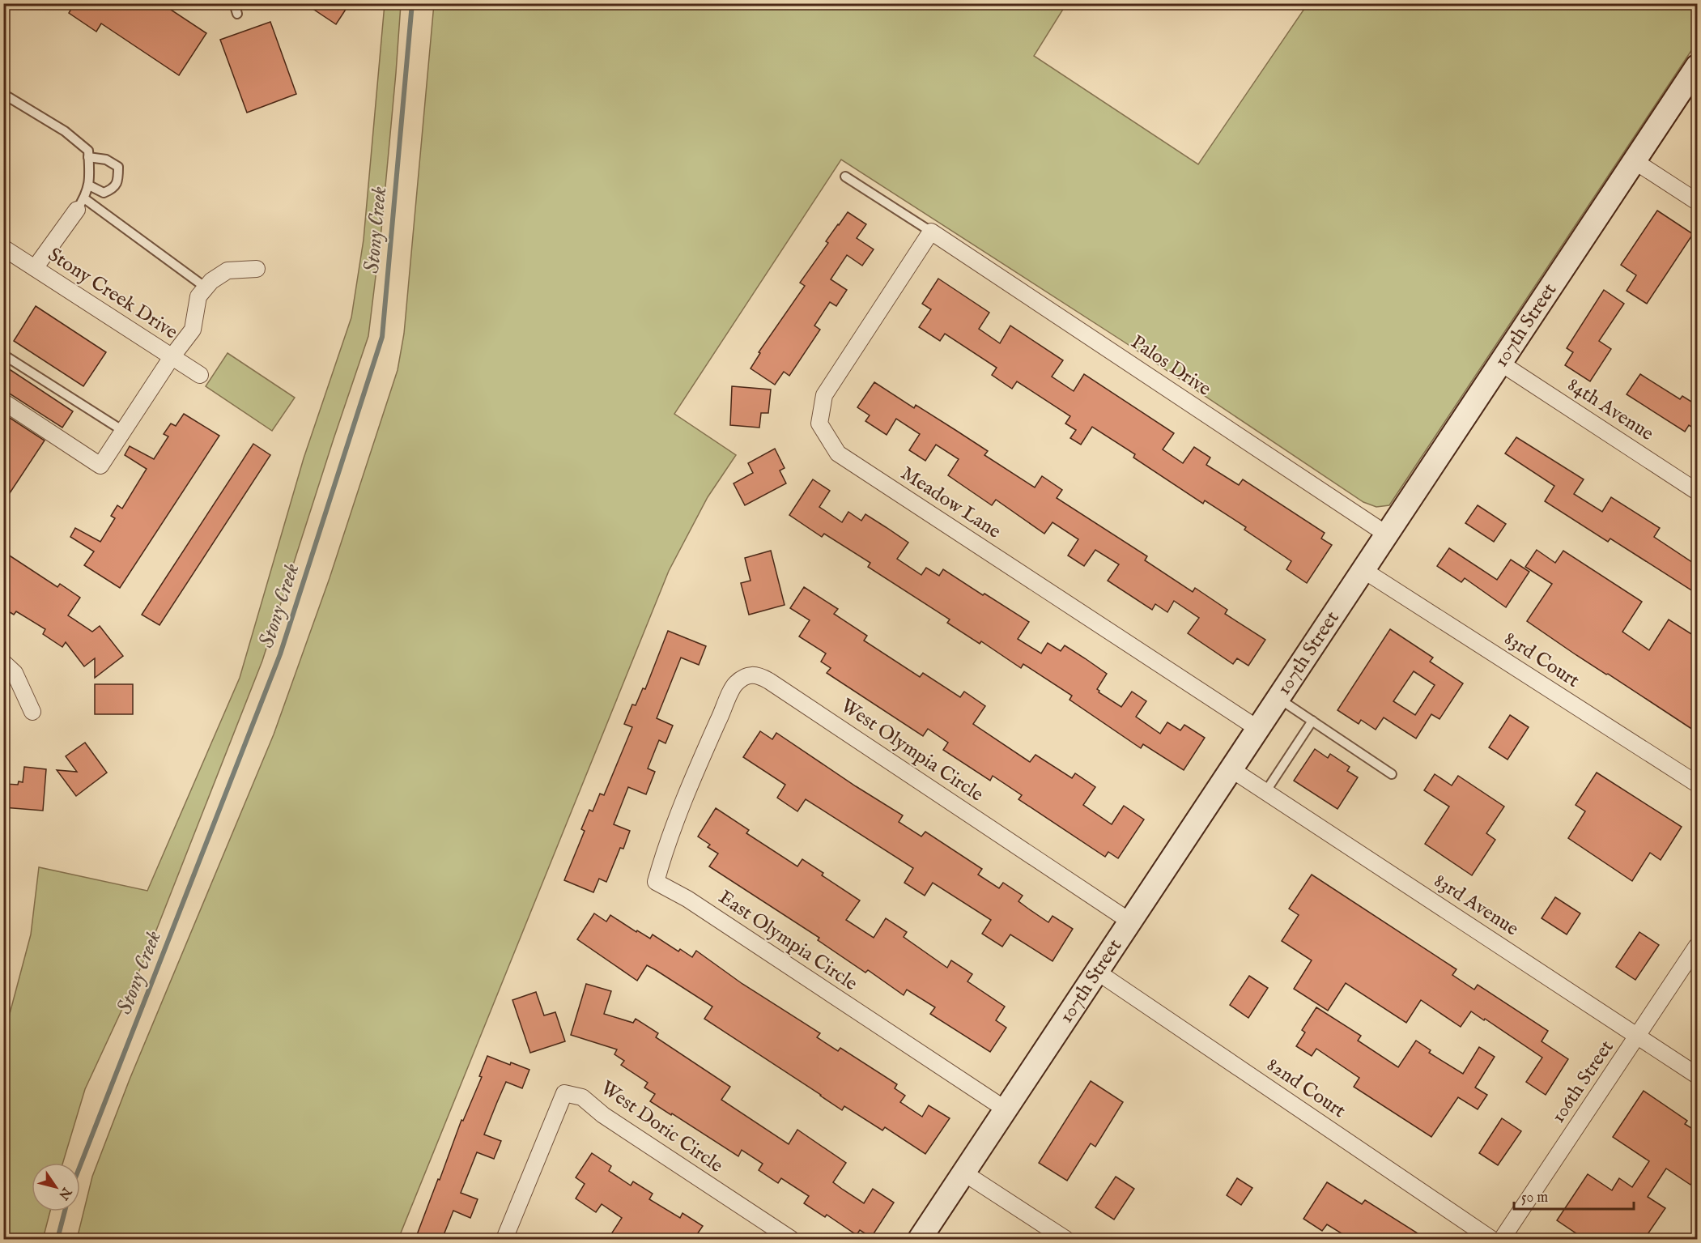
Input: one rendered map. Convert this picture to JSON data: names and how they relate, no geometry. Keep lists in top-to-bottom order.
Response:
{
  "streets": {
    "street": [
      "Stony Creek Drive",
      "107th Street",
      "Palos Drive",
      "84th Avenue",
      "Meadow Lane",
      "83rd Court",
      "West Olympia Circle",
      "83rd Avenue",
      "East Olympia Circle",
      "106th Street",
      "82nd Court",
      "West Doric Circle"
    ]
  },
  "crossings": [
    ["107th Street", "Palos Drive"],
    ["107th Street", "84th Avenue"],
    ["107th Street", "Meadow Lane"],
    ["107th Street", "83rd Court"],
    ["107th Street", "West Olympia Circle"],
    ["107th Street", "83rd Avenue"],
    ["107th Street", "East Olympia Circle"],
    ["107th Street", "82nd Court"],
    ["Palos Drive", "Meadow Lane"],
    ["West Olympia Circle", "East Olympia Circle"],
    ["83rd Avenue", "106th Street"]
  ],
  "water": ["Stony Creek"],
  "scale_bar": "50 m",
  "north": "bottom right"
}
